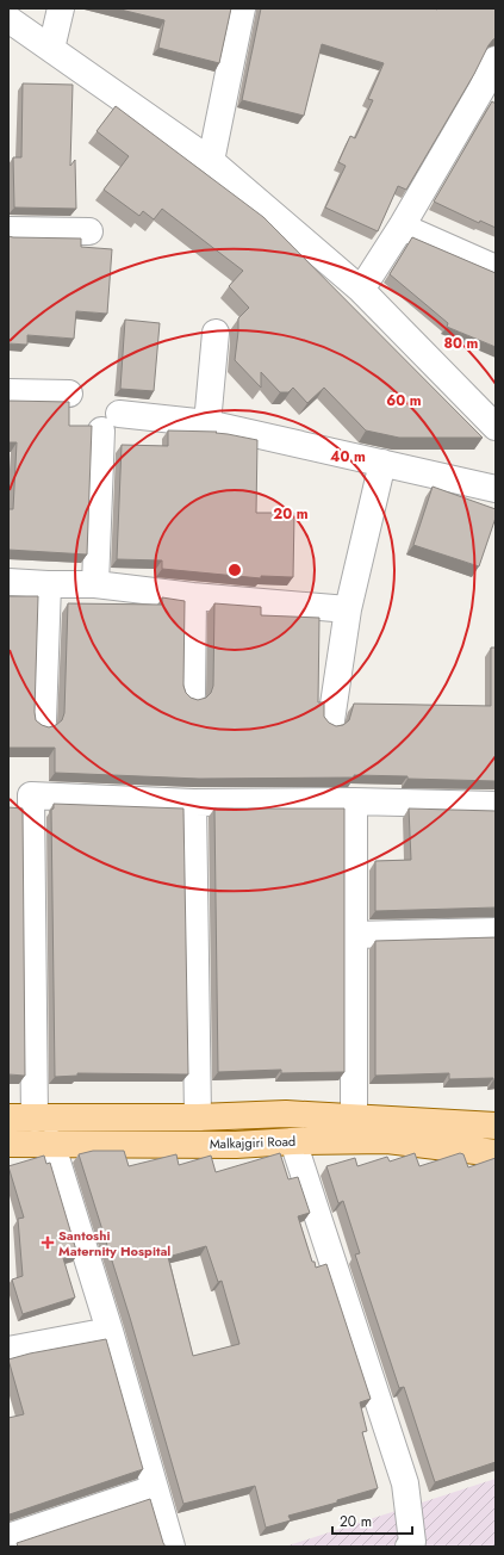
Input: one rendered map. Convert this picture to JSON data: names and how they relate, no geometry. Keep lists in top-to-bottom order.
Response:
{
  "streets": {
    "main road": ["Malkajgiri Road"]
  },
  "places": {
    "health": ["Santoshi Maternity Hospital"]
  },
  "scale_bar": "20 m",
  "rings": [
    "80 m",
    "60 m",
    "40 m",
    "20 m"
  ]
}
